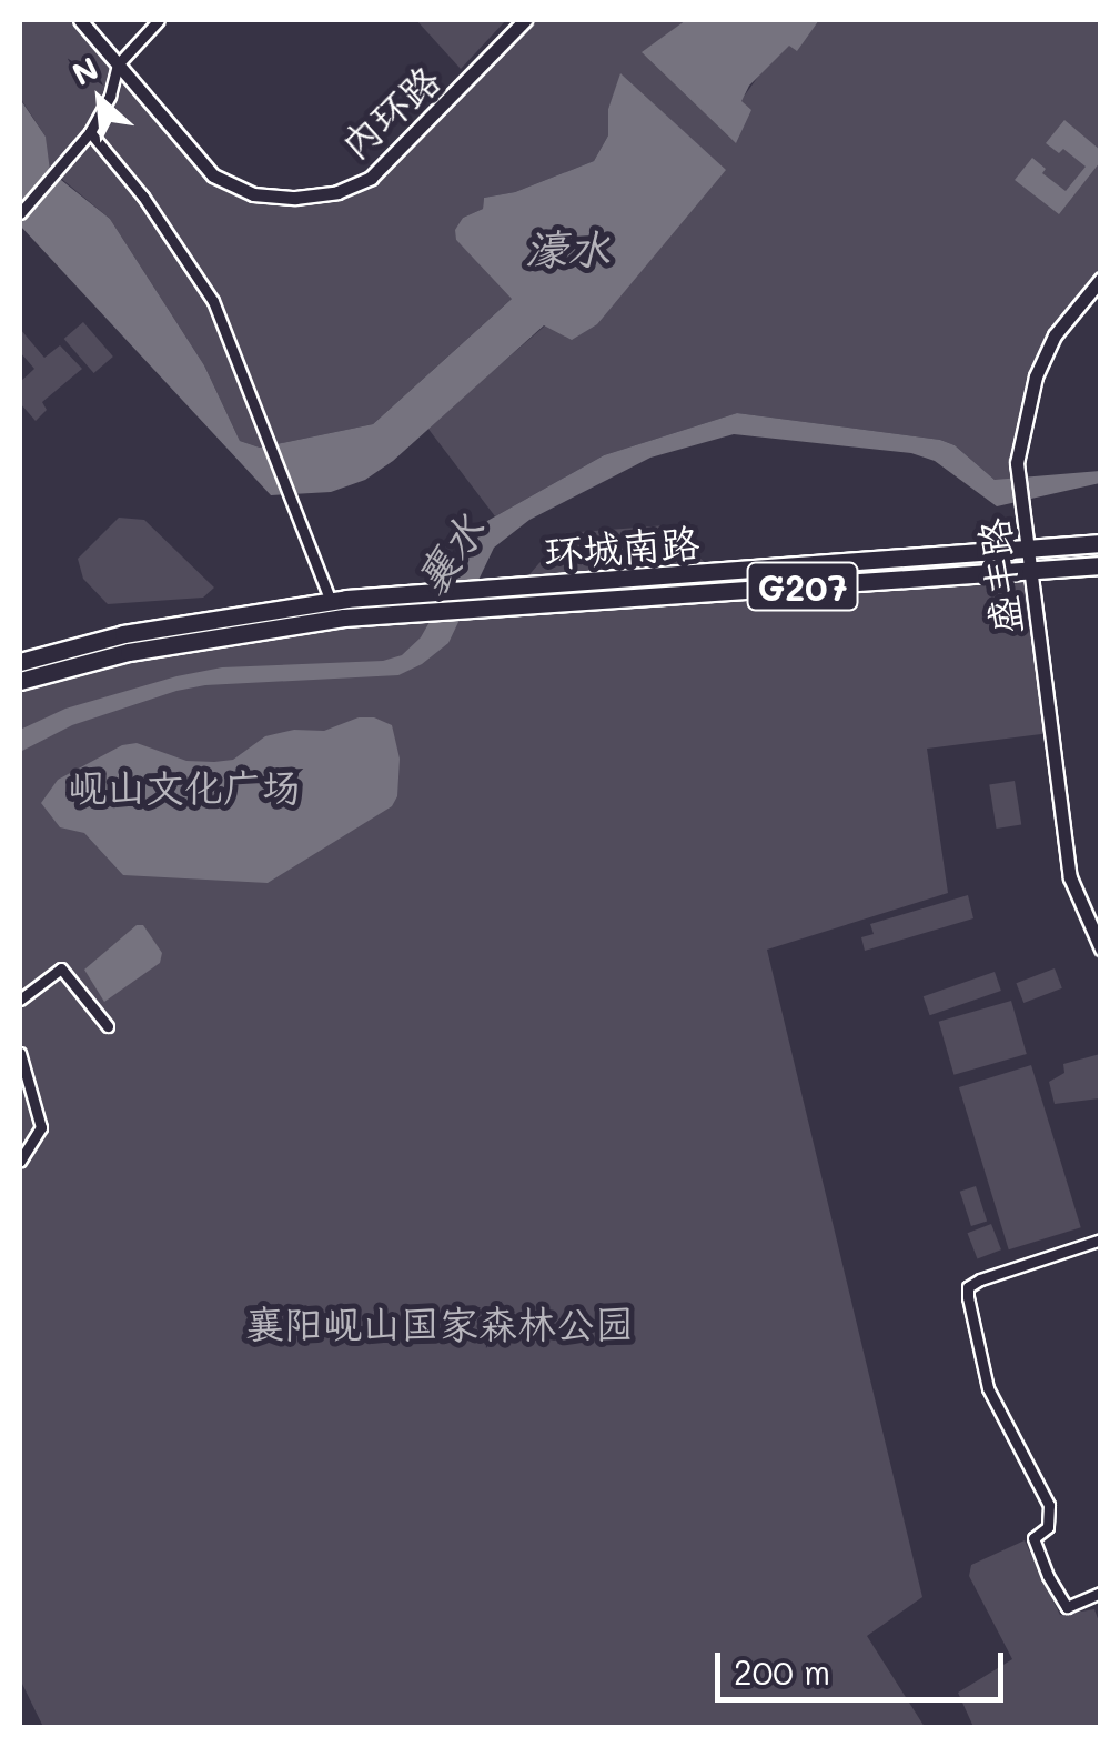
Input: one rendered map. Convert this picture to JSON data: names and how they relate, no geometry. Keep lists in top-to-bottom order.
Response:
{
  "streets": {
    "highway": ["环城南路", "G207"],
    "street": ["内环路", "盛丰路"]
  },
  "crossings": [
    ["环城南路", "盛丰路"]
  ],
  "water": ["濠水", "襄水"],
  "parks": ["岘山文化广场", "襄阳岘山国家森林公园"],
  "scale_bar": "200 m",
  "north": "top left"
}
